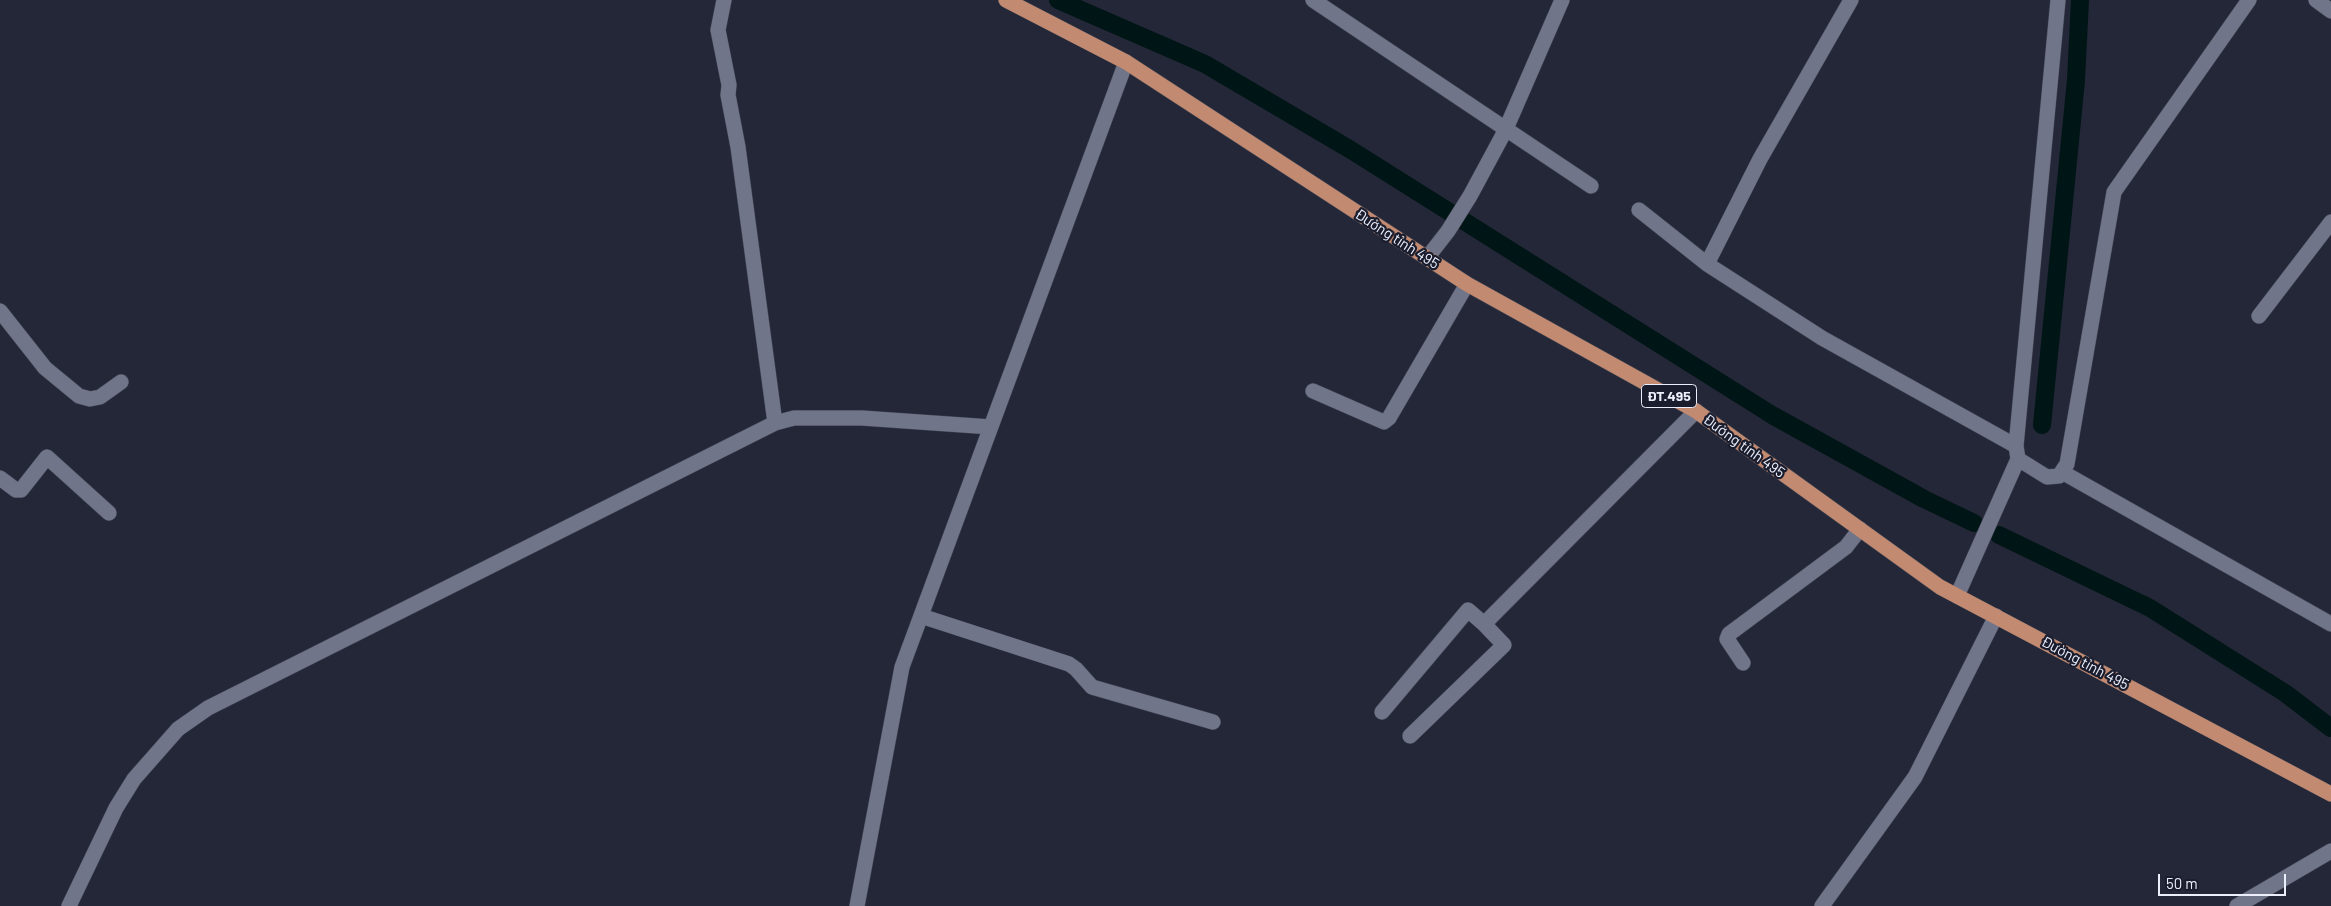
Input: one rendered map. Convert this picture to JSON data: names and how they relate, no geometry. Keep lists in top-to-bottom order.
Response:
{
  "streets": {
    "main road": ["Đường tỉnh 495", "ĐT.495"]
  },
  "scale_bar": "50 m"
}
